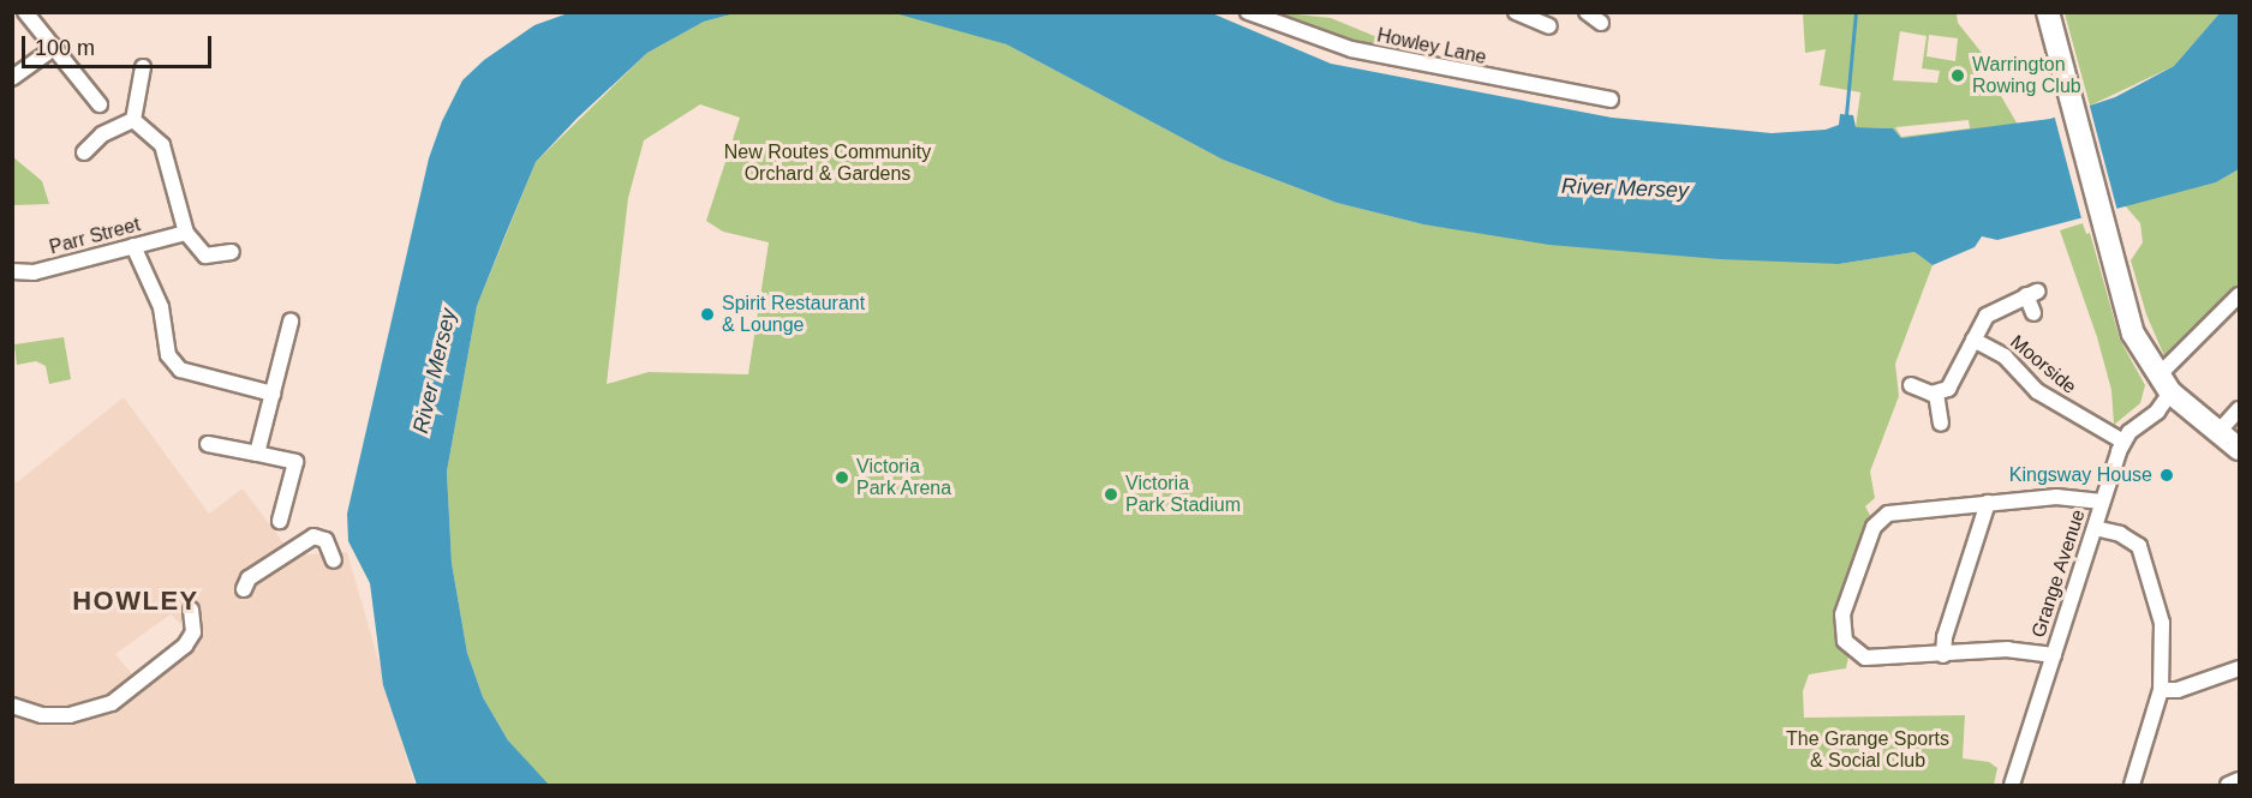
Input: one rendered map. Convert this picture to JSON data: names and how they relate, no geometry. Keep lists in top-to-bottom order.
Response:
{
  "streets": {
    "street": [
      "Howley Lane",
      "Parr Street",
      "Moorside",
      "Grange Avenue"
    ]
  },
  "crossings": [
    ["Moorside", "Grange Avenue"]
  ],
  "districts": ["HOWLEY"],
  "water": ["River Mersey"],
  "parks": ["New Routes Community Orchard & Gardens", "The Grange Sports & Social Club"],
  "places": [
    "Warrington Rowing Club",
    "Spirit Restaurant & Lounge",
    "Kingsway House",
    "Victoria Park Arena",
    "Victoria Park Stadium"
  ],
  "scale_bar": "100 m"
}
